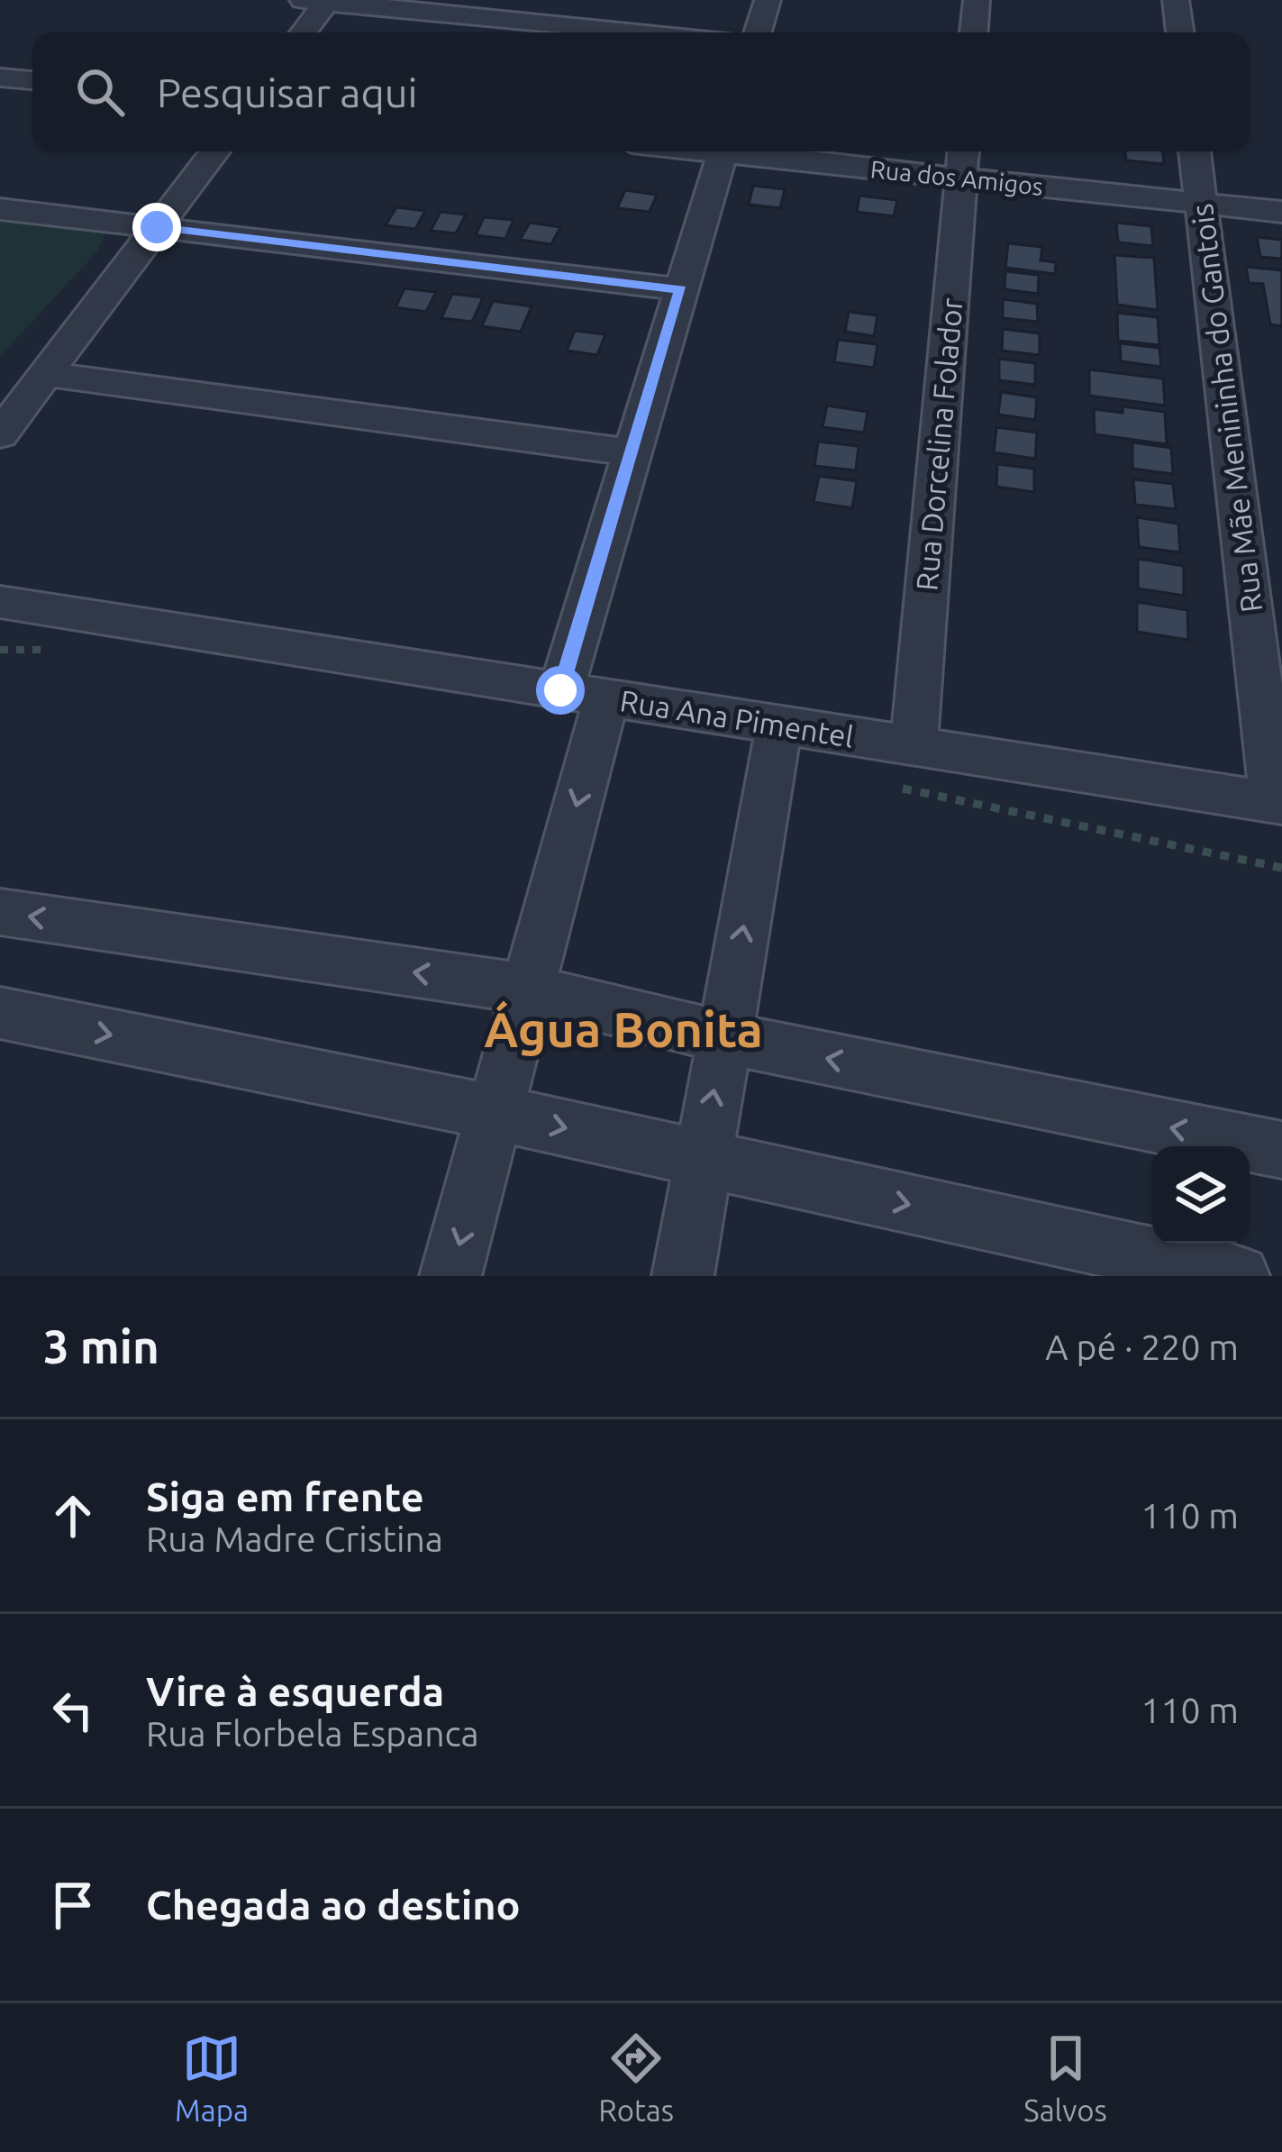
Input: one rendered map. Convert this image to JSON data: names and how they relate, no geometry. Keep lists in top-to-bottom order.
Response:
{
  "streets": {
    "street": [
      "Rua dos Amigos",
      "Rua Mãe Menininha do Gantois",
      "Rua Dorcelina Folador",
      "Rua Ana Pimentel"
    ]
  },
  "crossings": [
    ["Rua dos Amigos", "Rua Mãe Menininha do Gantois"],
    ["Rua dos Amigos", "Rua Dorcelina Folador"],
    ["Rua Mãe Menininha do Gantois", "Rua Ana Pimentel"],
    ["Rua Dorcelina Folador", "Rua Ana Pimentel"]
  ],
  "districts": ["Água Bonita"],
  "page": {
    "search": "Pesquisar aqui",
    "heading": ["3 min", "A pé · 220 m"],
    "list": [
      ["Siga em frente", "Rua Madre Cristina", "110 m"],
      ["Vire à esquerda", "Rua Florbela Espanca", "110 m"],
      "Chegada ao destino"
    ],
    "nav": ["Mapa", "Rotas", "Salvos"]
  }
}
